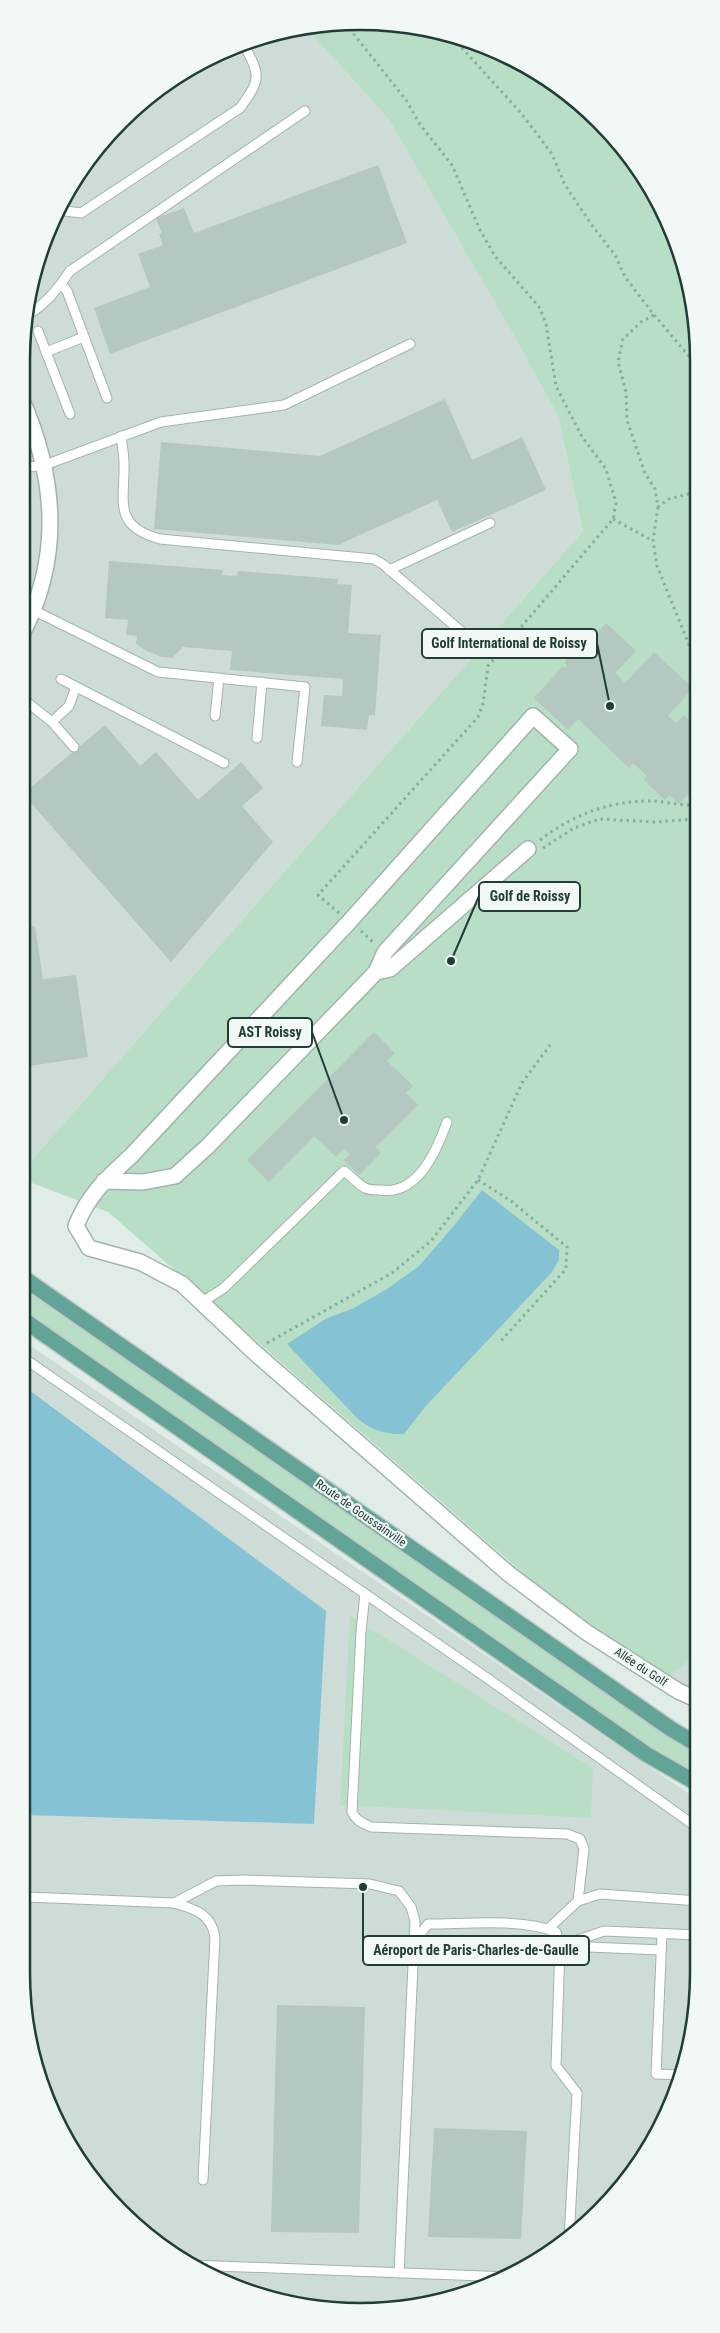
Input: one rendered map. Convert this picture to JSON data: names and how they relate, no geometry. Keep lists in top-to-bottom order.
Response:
{
  "streets": {
    "main road": ["Route de Goussainville"],
    "street": ["Allée du Golf"]
  },
  "places": [
    "Golf International de Roissy",
    "Golf de Roissy",
    "AST Roissy",
    "Aéroport de Paris-Charles-de-Gaulle"
  ]
}
